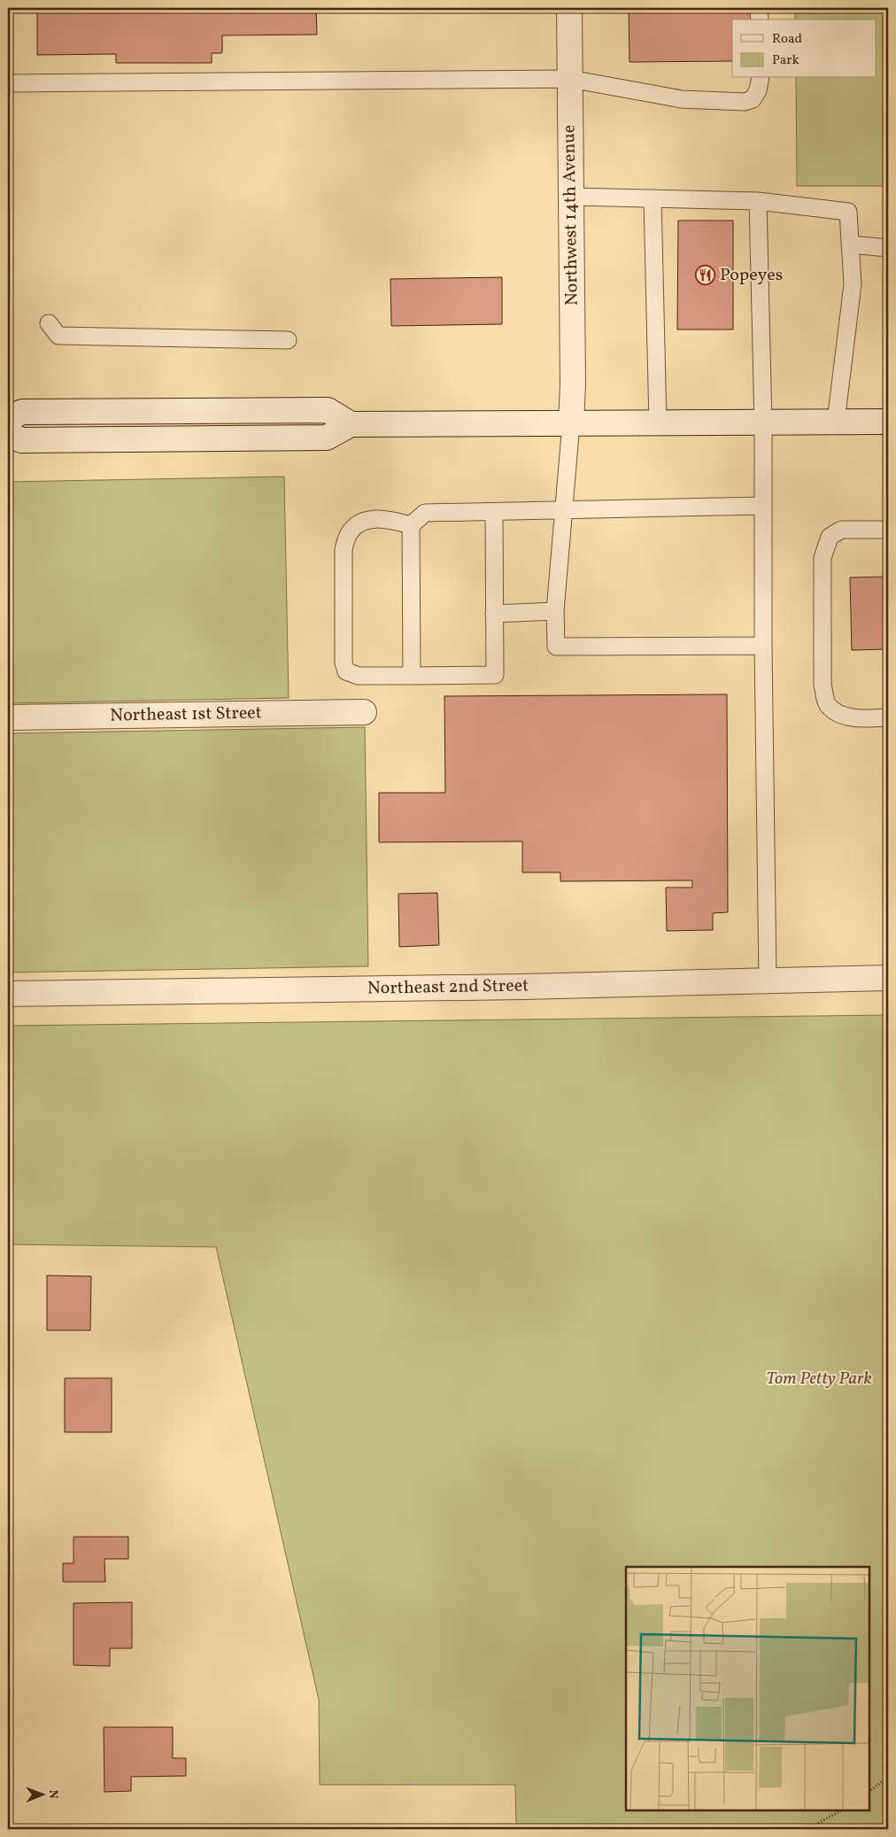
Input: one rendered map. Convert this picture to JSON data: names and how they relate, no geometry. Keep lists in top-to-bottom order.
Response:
{
  "streets": {
    "street": ["Northwest 14th Avenue", "Northeast 1st Street", "Northeast 2nd Street"]
  },
  "parks": ["Tom Petty Park"],
  "places": {
    "restaurant": ["Popeyes"]
  },
  "legend": ["Road", "Park"],
  "north": "right"
}
